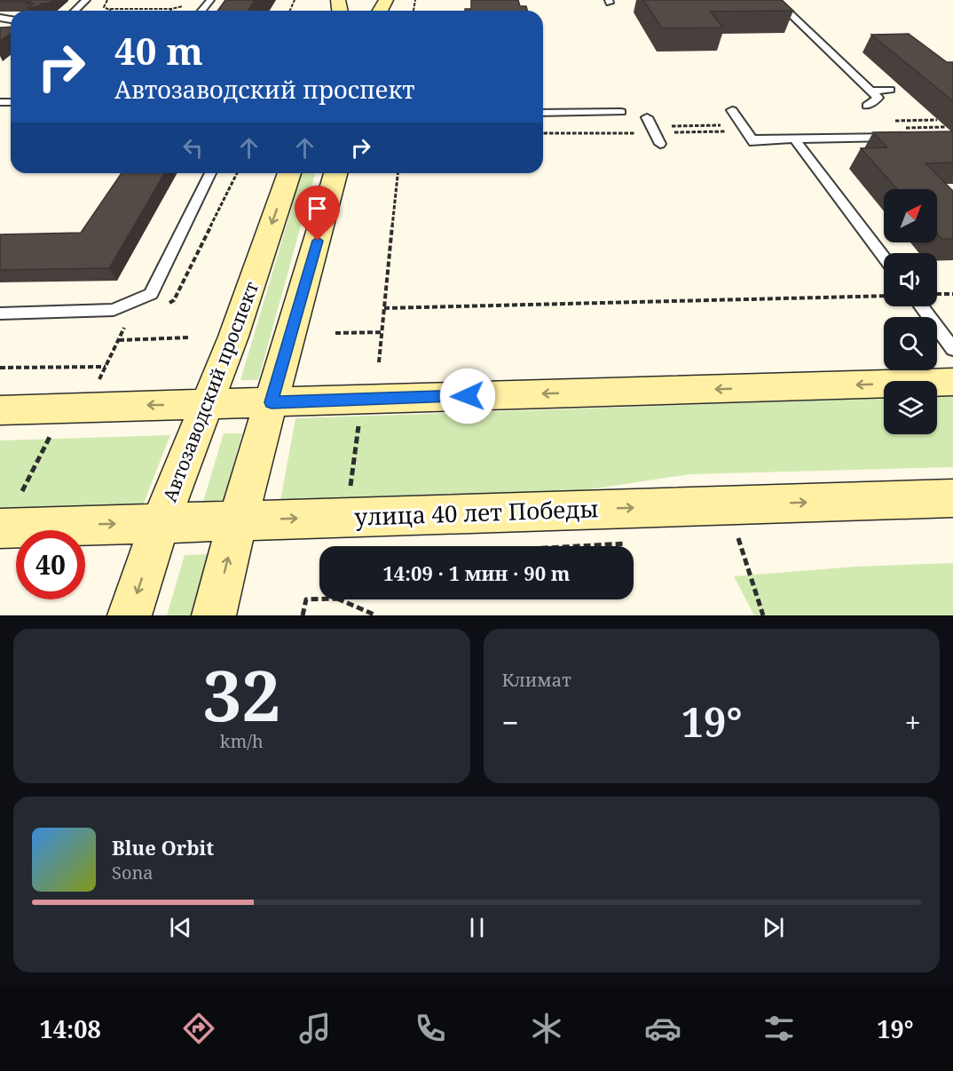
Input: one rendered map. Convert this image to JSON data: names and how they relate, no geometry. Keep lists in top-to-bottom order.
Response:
{
  "streets": {
    "street": ["Автозаводский проспект", "улица 40 лет Победы"]
  },
  "crossings": [
    ["Автозаводский проспект", "улица 40 лет Победы"]
  ],
  "north": "top right",
  "page": {
    "turn": ["40 m", "Автозаводский проспект"],
    "limit": "40",
    "trip": "14:09 · 1 мин · 90 m",
    "tile": [
      ["32", "km/h"],
      "Климат"
    ],
    "heat": ["−", "19°", "+"],
    "song": ["Blue Orbit", "Sona"],
    "tabs": ["14:08", "19°"]
  }
}
